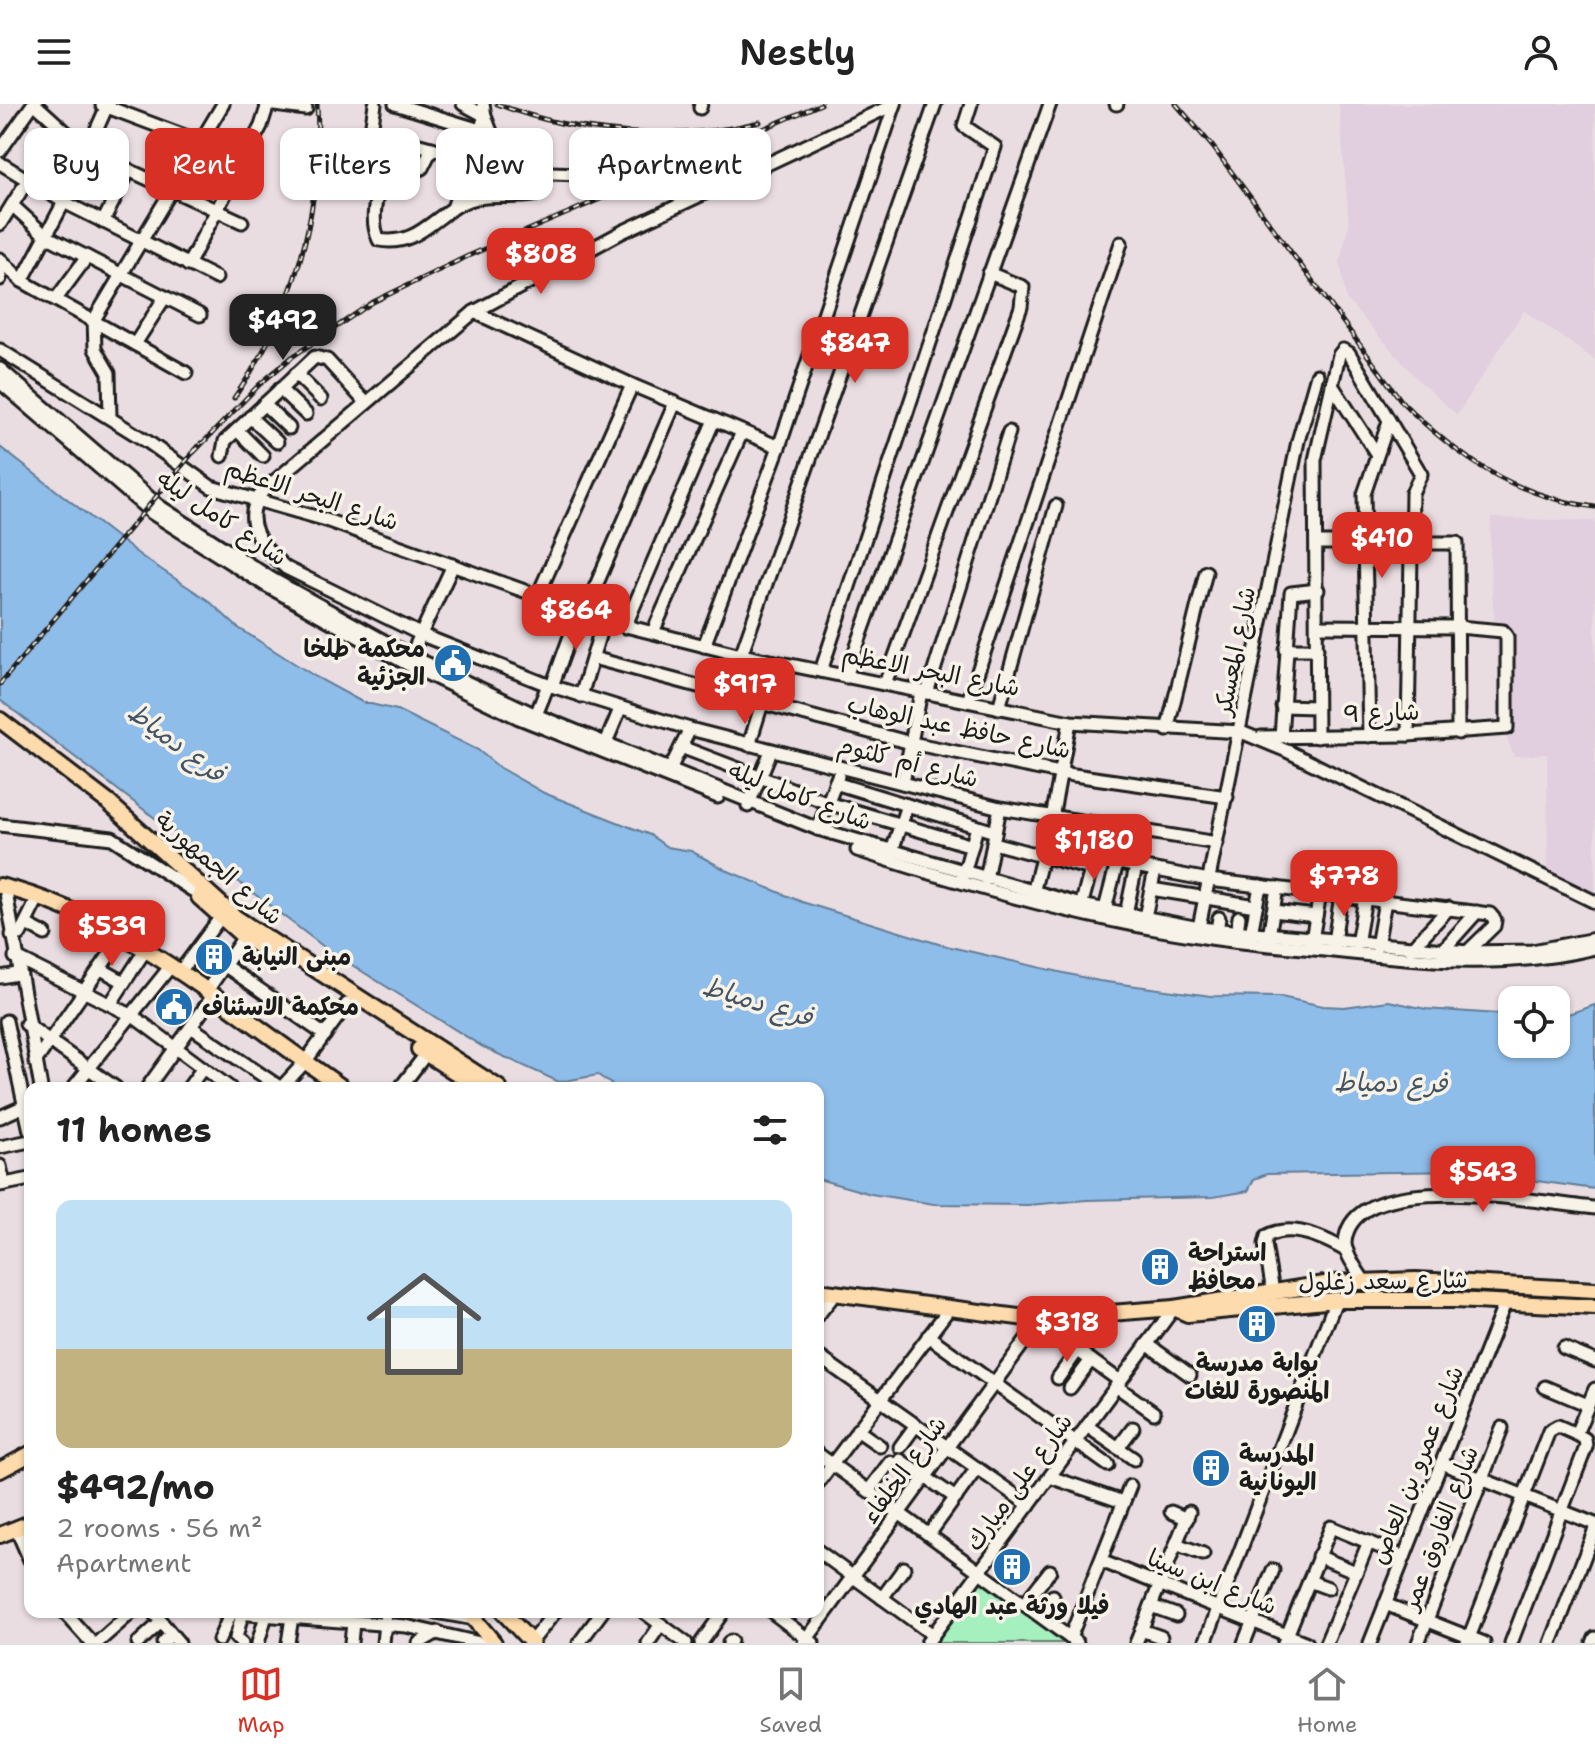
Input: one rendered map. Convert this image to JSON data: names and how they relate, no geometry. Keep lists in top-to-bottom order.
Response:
{
  "streets": {
    "main road": ["شارع الجمهورية", "شارع سعد زغلول"],
    "street": [
      "شارع البحر الاعظم",
      "شارع كامل ليله",
      "شارع المعسكر",
      "شارع 9",
      "شارع حافظ عبد الوهاب",
      "شارع أم كلثوم",
      "شارع عمرو بن العاص",
      "شارع الخلفاء",
      "شارع على مبارك",
      "شارع الفاروق عمر",
      "شارع ابن سينا"
    ]
  },
  "crossings": [
    ["شارع البحر الاعظم", "شارع المعسكر"],
    ["شارع البحر الاعظم", "شارع 9"],
    ["شارع البحر الاعظم", "شارع أم كلثوم"],
    ["شارع كامل ليله", "شارع المعسكر"],
    ["شارع المعسكر", "شارع حافظ عبد الوهاب"],
    ["شارع المعسكر", "شارع أم كلثوم"],
    ["شارع سعد زغلول", "شارع عمرو بن العاص"],
    ["شارع سعد زغلول", "شارع الخلفاء"],
    ["شارع سعد زغلول", "شارع على مبارك"]
  ],
  "water": ["فرع دمياط"],
  "places": {
    "public building": ["محكمة طلخا الجزئية", "محكمة الاسئناف"],
    "building": [
      "مبنى النيابة",
      "استراحة محافظ",
      "بوابة مدرسة المنصورة للغات",
      "المدرسة اليونانية",
      "فيلا ورثة عبد الهادي"
    ]
  },
  "page": {
    "header": "Nestly",
    "chip": [
      "Buy",
      "Rent",
      "Filters",
      "New",
      "Apartment"
    ],
    "price": [
      "$808",
      "$492",
      "$847",
      "$410",
      "$864",
      "$917",
      "$1,180",
      "$778",
      "$539",
      "$543",
      "$318"
    ],
    "heading": "11 homes",
    "list": [
      {
        "name": "$492/mo",
        "note": "2 rooms · 56 m² · Apartment"
      }
    ],
    "tabs": ["Map", "Saved", "Home"]
  }
}
